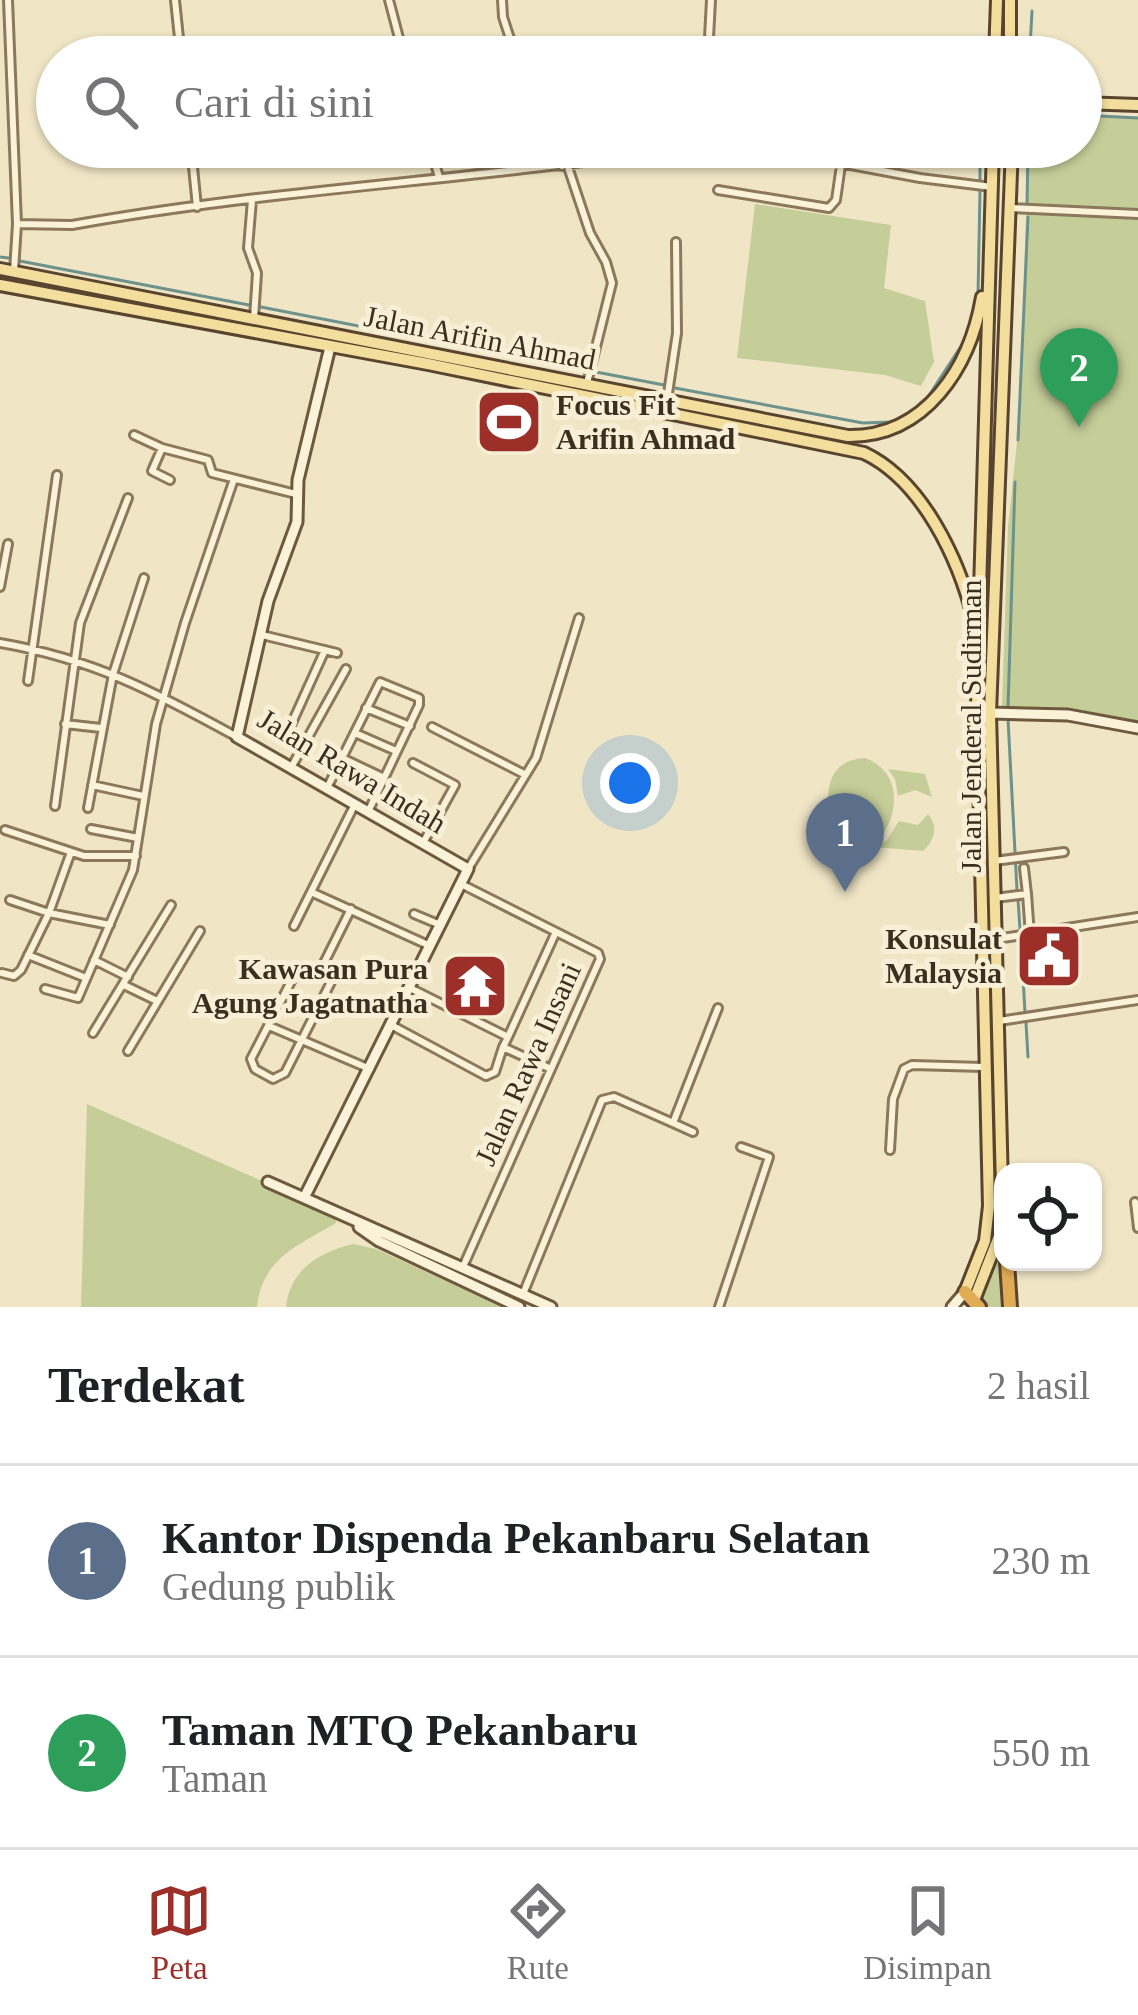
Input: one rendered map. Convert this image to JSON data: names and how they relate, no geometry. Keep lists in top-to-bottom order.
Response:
{
  "streets": {
    "main road": ["Jalan Arifin Ahmad", "Jalan Jenderal Sudirman"],
    "street": ["Jalan Rawa Indah", "Jalan Rawa Insani"]
  },
  "crossings": [
    ["Jalan Arifin Ahmad", "Jalan Jenderal Sudirman"],
    ["Jalan Arifin Ahmad", "Jalan Rawa Indah"],
    ["Jalan Rawa Indah", "Jalan Rawa Insani"]
  ],
  "places": {
    "sports": ["Focus Fit Arifin Ahmad"],
    "public building": ["Konsulat Malaysia"],
    "temple": ["Kawasan Pura Agung Jagatnatha"]
  },
  "page": {
    "search": "Cari di sini",
    "pins": ["2", "1"],
    "heading": ["Terdekat", "2 hasil"],
    "list": [
      {
        "mark": "1",
        "name": "Kantor Dispenda Pekanbaru Selatan",
        "note": "Gedung publik",
        "value": "230 m"
      },
      {
        "mark": "2",
        "name": "Taman MTQ Pekanbaru",
        "note": "Taman",
        "value": "550 m"
      }
    ],
    "nav": ["Peta", "Rute", "Disimpan"]
  }
}
